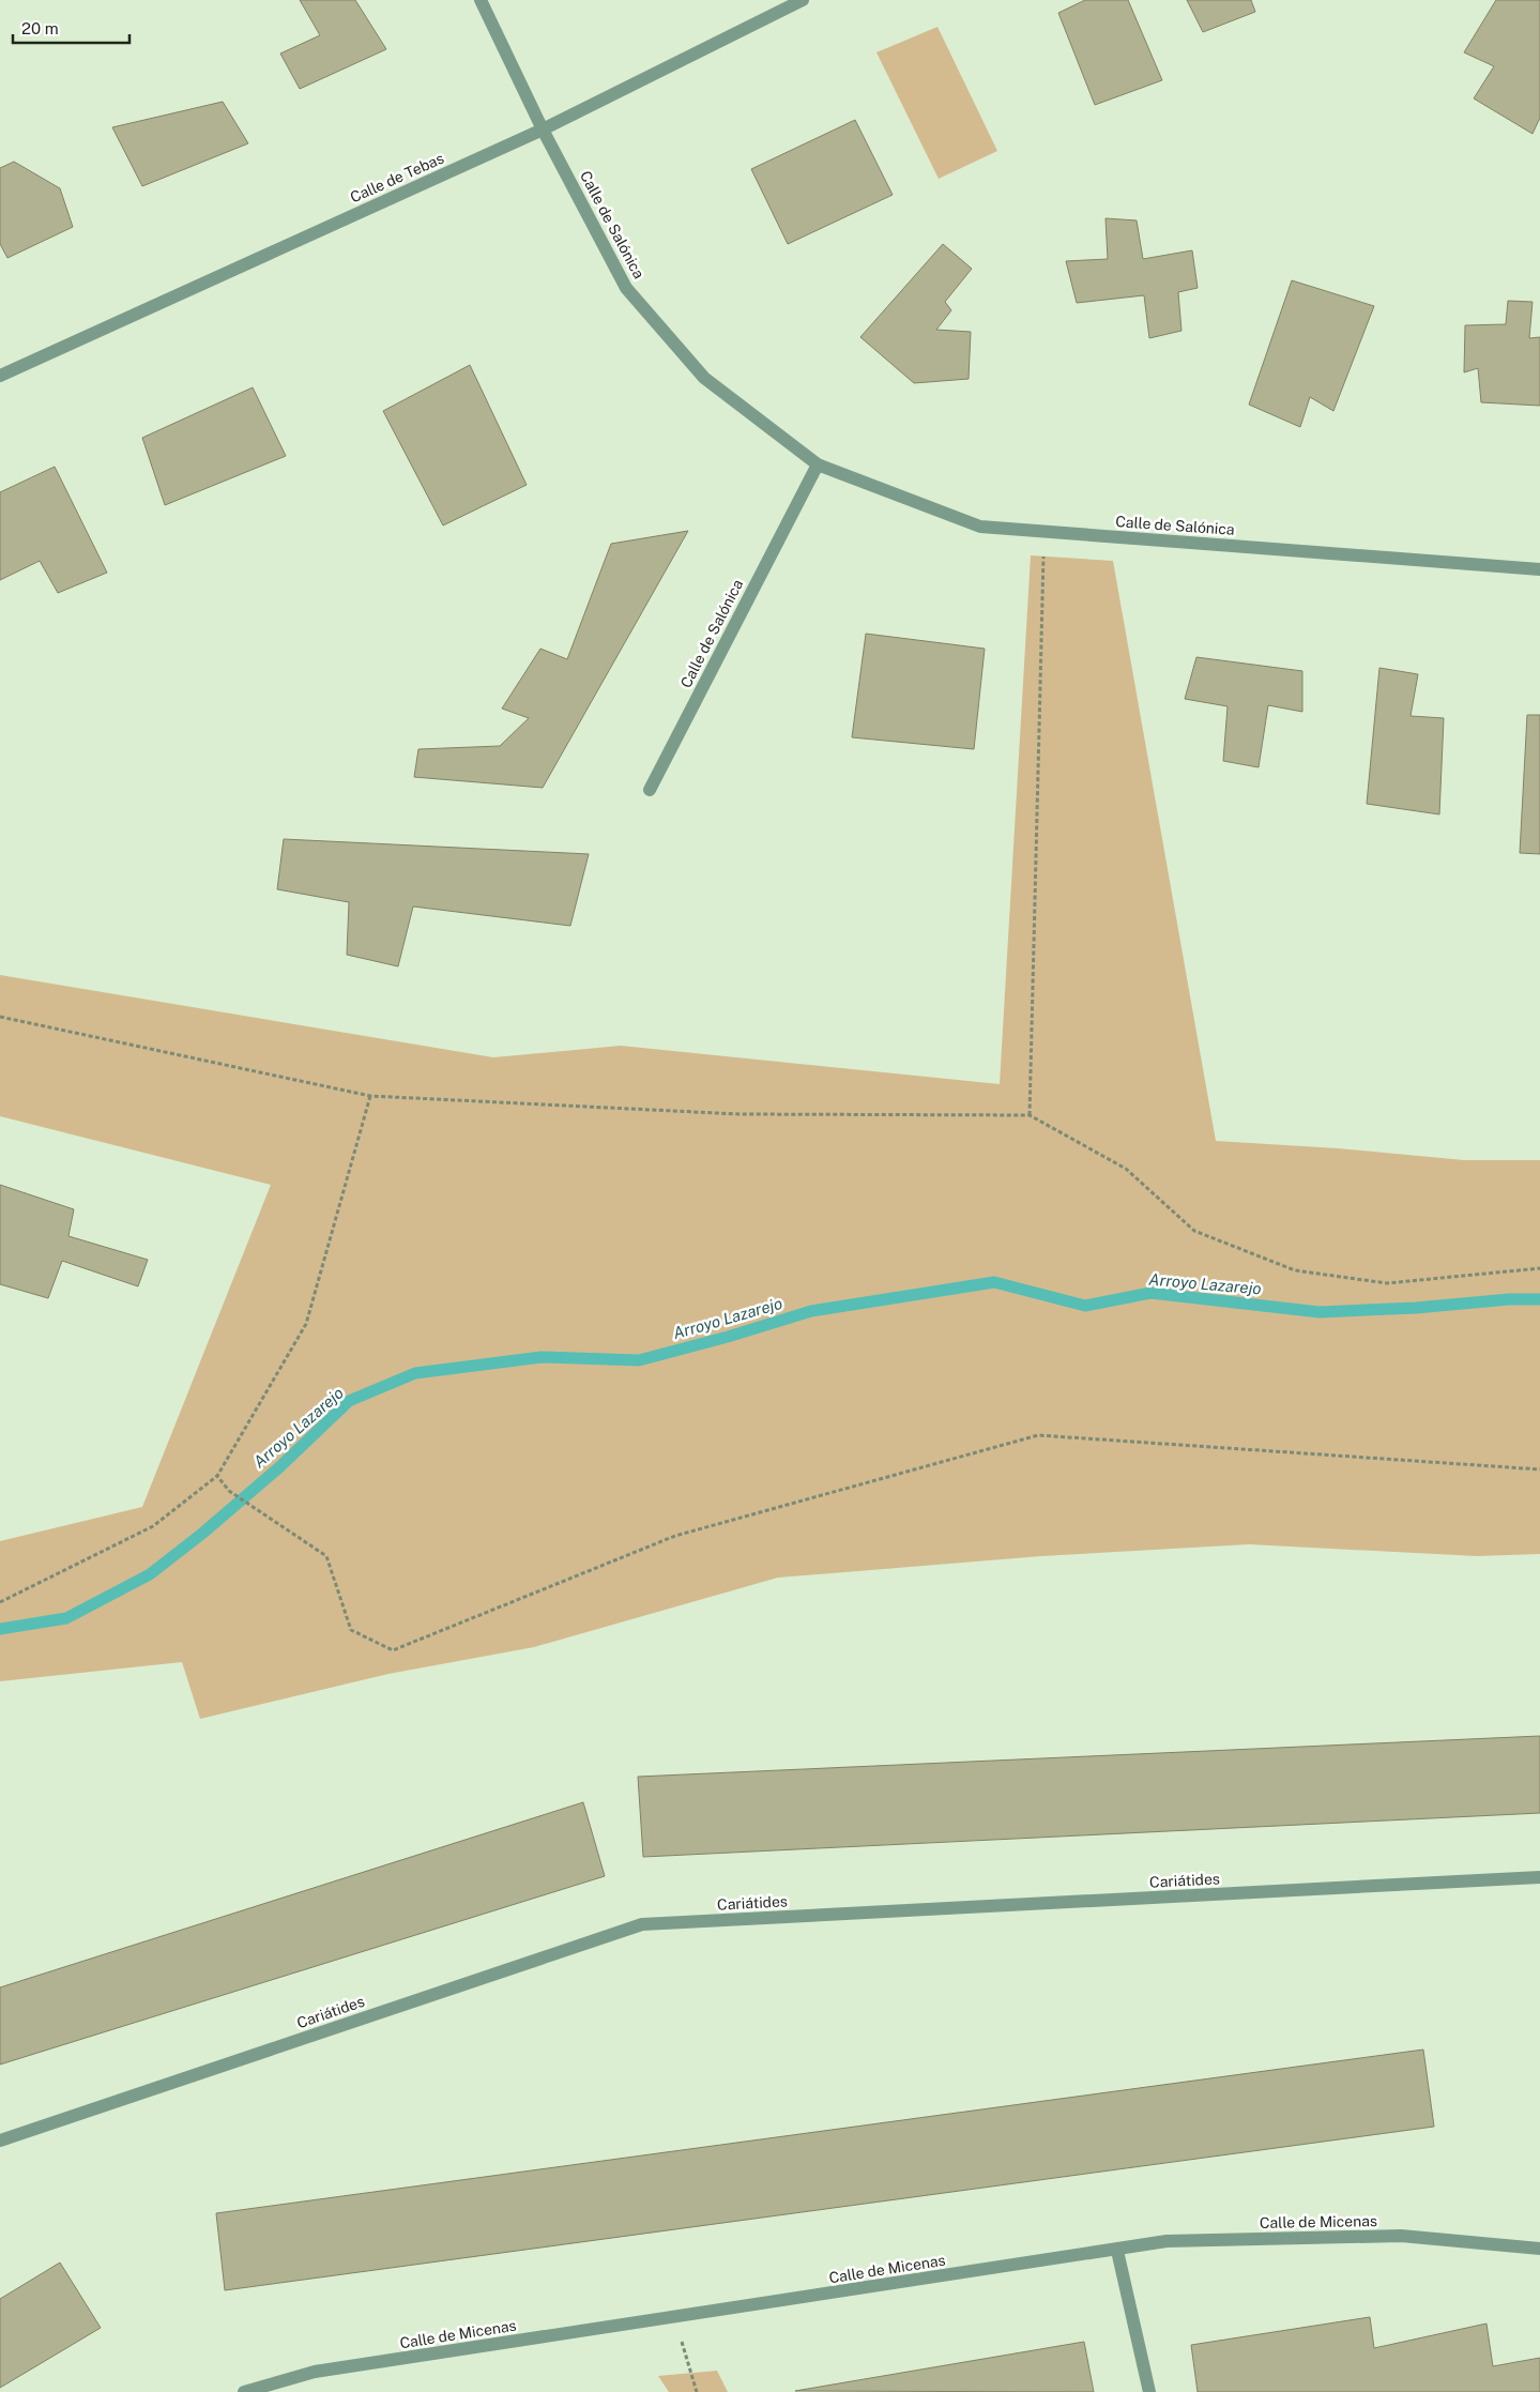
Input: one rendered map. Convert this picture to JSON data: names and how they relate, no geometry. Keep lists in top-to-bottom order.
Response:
{
  "streets": {
    "street": [
      "Calle de Tebas",
      "Calle de Salónica",
      "Cariátides",
      "Calle de Micenas"
    ]
  },
  "crossings": [
    ["Calle de Tebas", "Calle de Salónica"]
  ],
  "water": ["Arroyo Lazarejo"],
  "scale_bar": "20 m"
}
